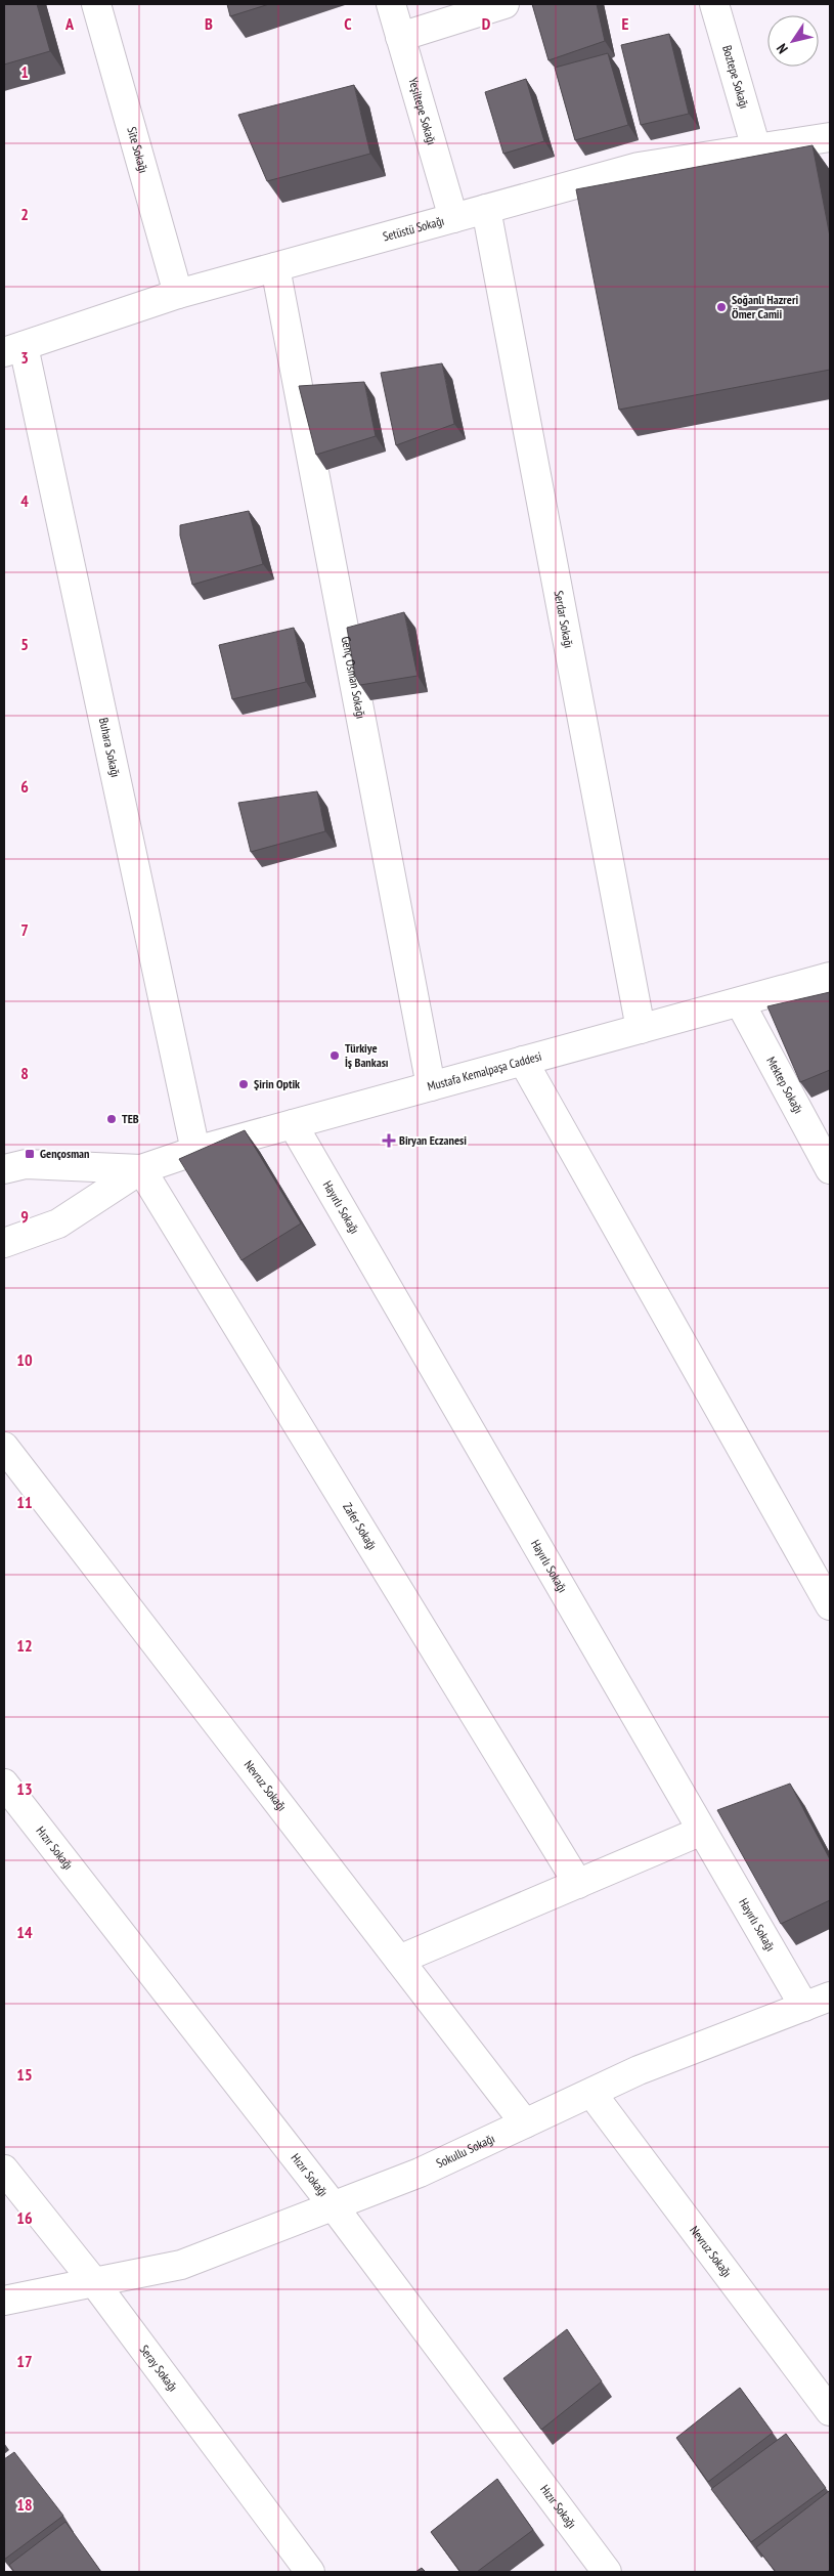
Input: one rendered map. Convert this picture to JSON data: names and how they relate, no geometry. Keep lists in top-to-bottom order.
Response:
{
  "streets": {
    "street": [
      "Boztepe Sokağı",
      "Yeşiltepe Sokağı",
      "Site Sokağı",
      "Setüstü Sokağı",
      "Serdar Sokağı",
      "Genç Osman Sokağı",
      "Buhara Sokağı",
      "Mustafa Kemalpaşa Caddesi",
      "Mektep Sokağı",
      "Hayırlı Sokağı",
      "Zafer Sokağı",
      "Nevruz Sokağı",
      "Hızır Sokağı",
      "Sokullu Sokağı",
      "Seray Sokağı"
    ]
  },
  "crossings": [
    ["Boztepe Sokağı", "Setüstü Sokağı"],
    ["Yeşiltepe Sokağı", "Setüstü Sokağı"],
    ["Site Sokağı", "Setüstü Sokağı"],
    ["Setüstü Sokağı", "Serdar Sokağı"],
    ["Setüstü Sokağı", "Genç Osman Sokağı"],
    ["Setüstü Sokağı", "Buhara Sokağı"],
    ["Serdar Sokağı", "Mustafa Kemalpaşa Caddesi"],
    ["Genç Osman Sokağı", "Mustafa Kemalpaşa Caddesi"],
    ["Buhara Sokağı", "Mustafa Kemalpaşa Caddesi"],
    ["Mustafa Kemalpaşa Caddesi", "Mektep Sokağı"],
    ["Mustafa Kemalpaşa Caddesi", "Hayırlı Sokağı"],
    ["Mustafa Kemalpaşa Caddesi", "Zafer Sokağı"],
    ["Hayırlı Sokağı", "Sokullu Sokağı"],
    ["Nevruz Sokağı", "Sokullu Sokağı"],
    ["Hızır Sokağı", "Sokullu Sokağı"],
    ["Sokullu Sokağı", "Seray Sokağı"]
  ],
  "places": {
    "other": [
      "Soğanlı Hazreri Ömer Camii",
      "Türkiye İş Bankası",
      "Şirin Optik",
      "TEB"
    ],
    "health": ["Biryan Eczanesi"],
    "transit": ["Gençosman"]
  },
  "north": "bottom left",
  "grid": {
    "columns": [
      "A",
      "B",
      "C",
      "D",
      "E"
    ],
    "rows": [
      "1",
      "2",
      "3",
      "4",
      "5",
      "6",
      "7",
      "8",
      "9",
      "10",
      "11",
      "12",
      "13",
      "14",
      "15",
      "16",
      "17",
      "18"
    ]
  }
}
